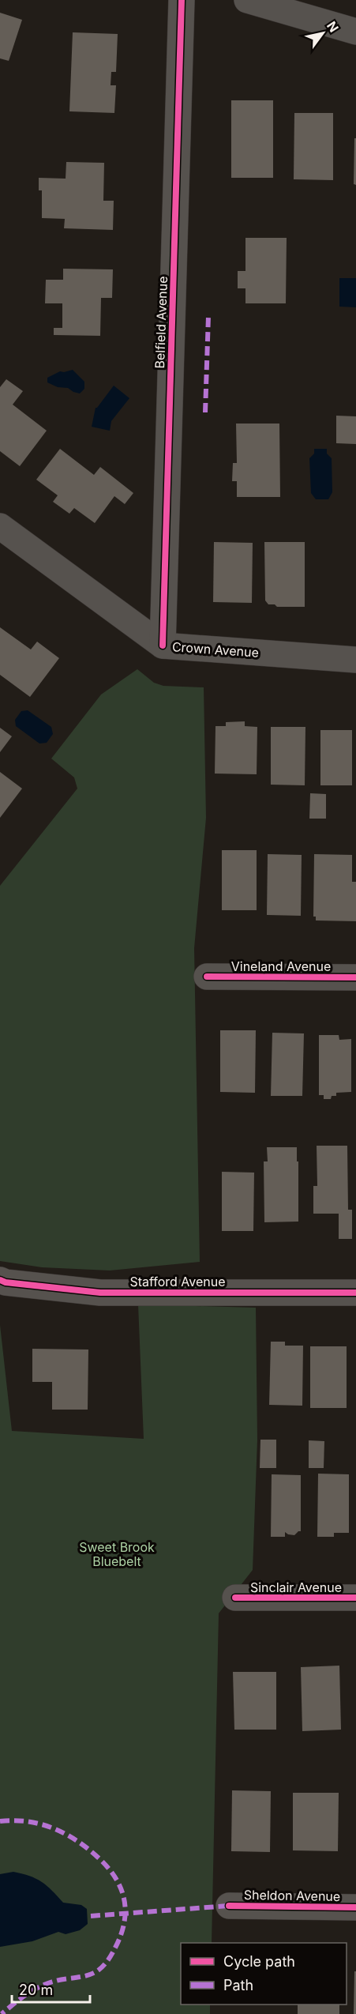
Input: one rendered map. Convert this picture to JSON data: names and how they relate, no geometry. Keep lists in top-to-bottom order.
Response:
{
  "streets": {
    "street": [
      "Belfield Avenue",
      "Crown Avenue",
      "Vineland Avenue",
      "Stafford Avenue",
      "Sinclair Avenue",
      "Sheldon Avenue"
    ]
  },
  "crossings": [
    ["Belfield Avenue", "Crown Avenue"]
  ],
  "parks": ["Sweet Brook Bluebelt"],
  "legend": ["Cycle path", "Path"],
  "scale_bar": "20 m",
  "north": "top right"
}
